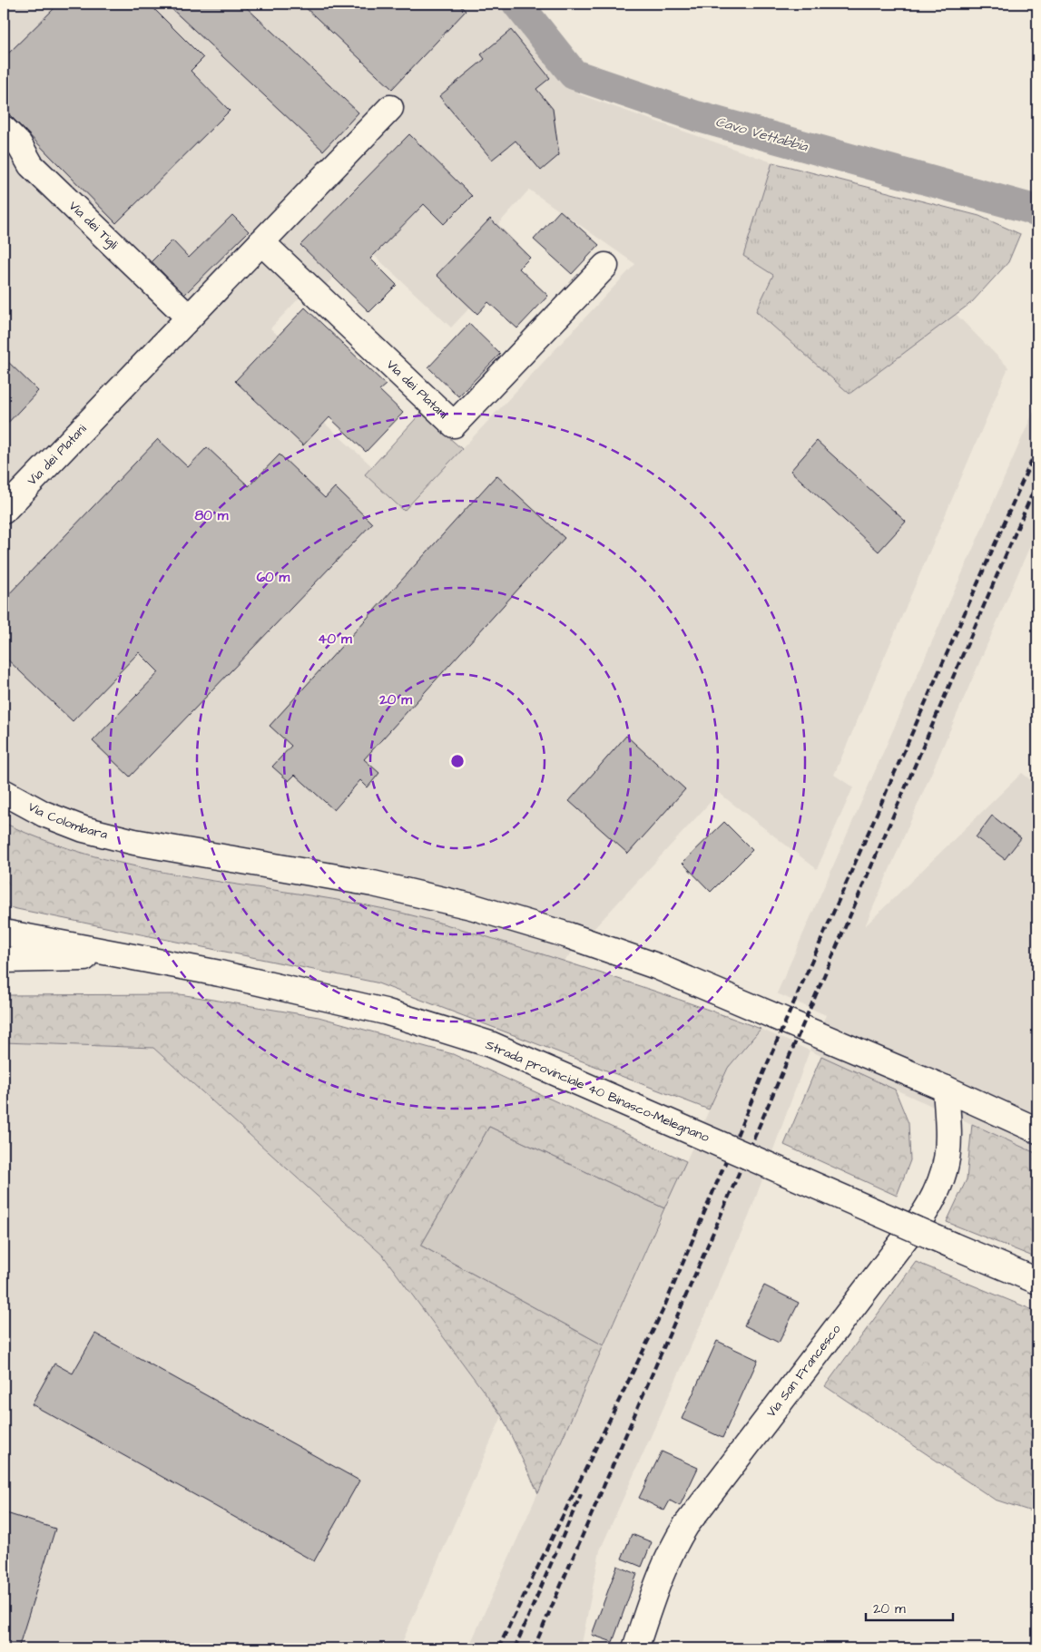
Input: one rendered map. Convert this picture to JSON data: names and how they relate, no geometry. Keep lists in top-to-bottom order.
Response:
{
  "streets": {
    "street": [
      "Via dei Tigli",
      "Via dei Platani",
      "Via Colombara",
      "Strada provinciale 40 Binasco-Melegnano",
      "Via San Francesco"
    ]
  },
  "crossings": [
    ["Via dei Tigli", "Via dei Platani"],
    ["Via Colombara", "Via San Francesco"]
  ],
  "water": ["Cavo Vettabbia"],
  "scale_bar": "20 m",
  "rings": [
    "80 m",
    "60 m",
    "40 m",
    "20 m"
  ]
}
